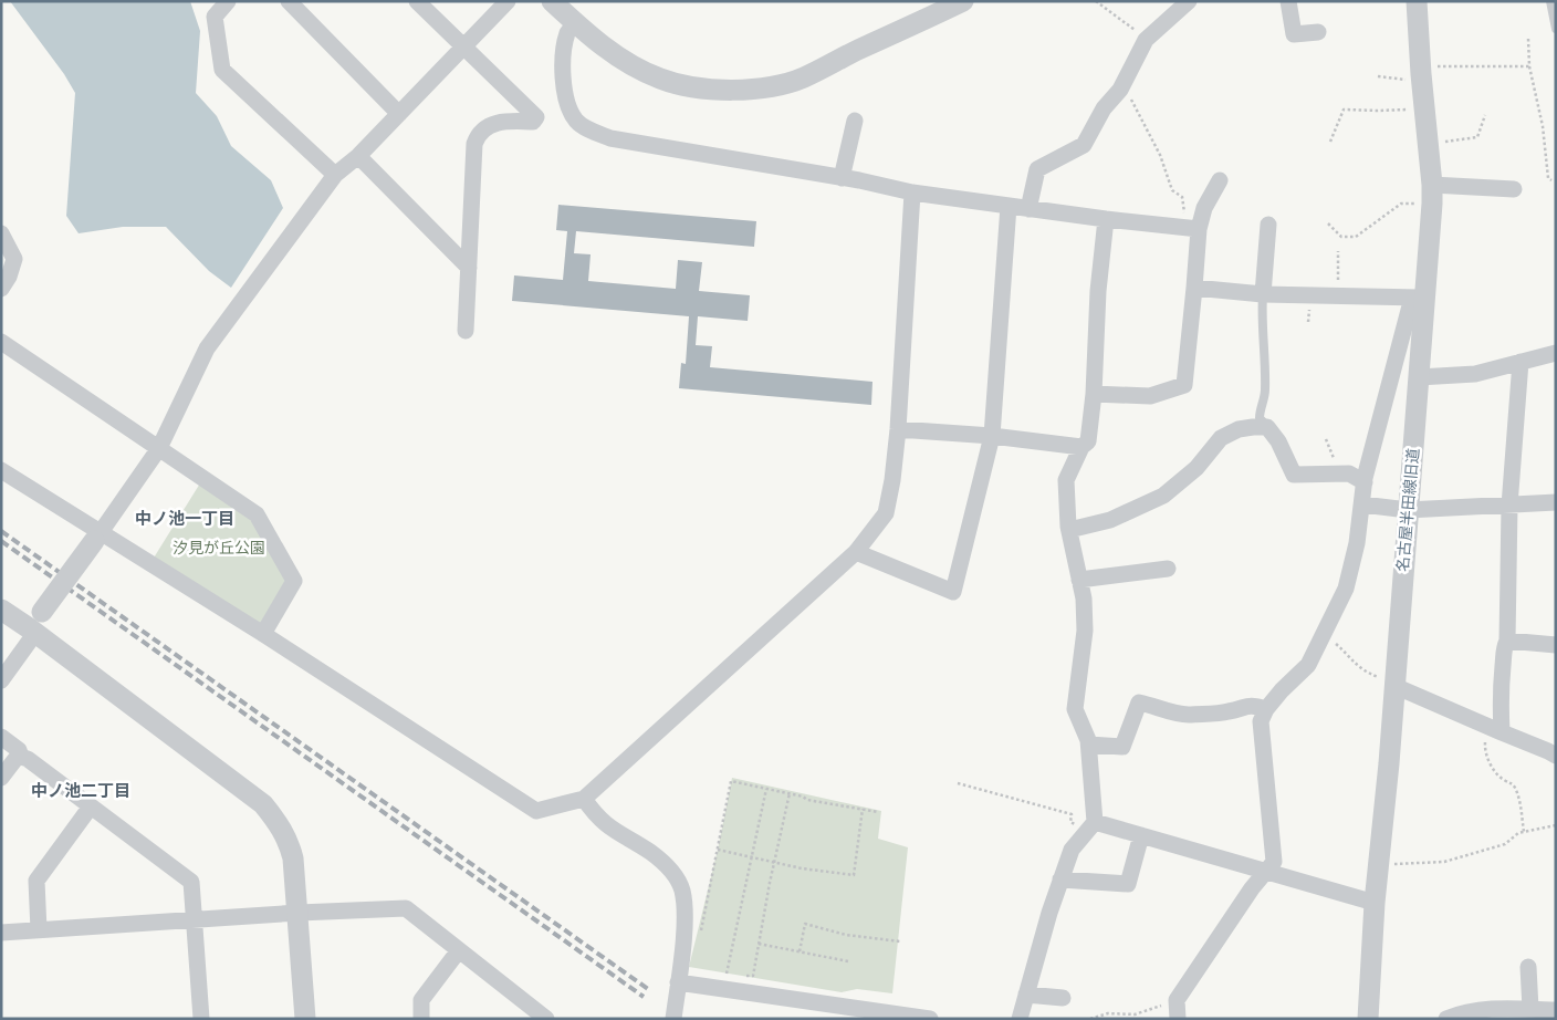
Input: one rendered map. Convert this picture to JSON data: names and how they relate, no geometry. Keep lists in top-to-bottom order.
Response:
{
  "streets": {
    "street": ["名古屋半田線旧道"]
  },
  "districts": ["中ノ池一丁目", "中ノ池二丁目"],
  "parks": ["汐見が丘公園"]
}
